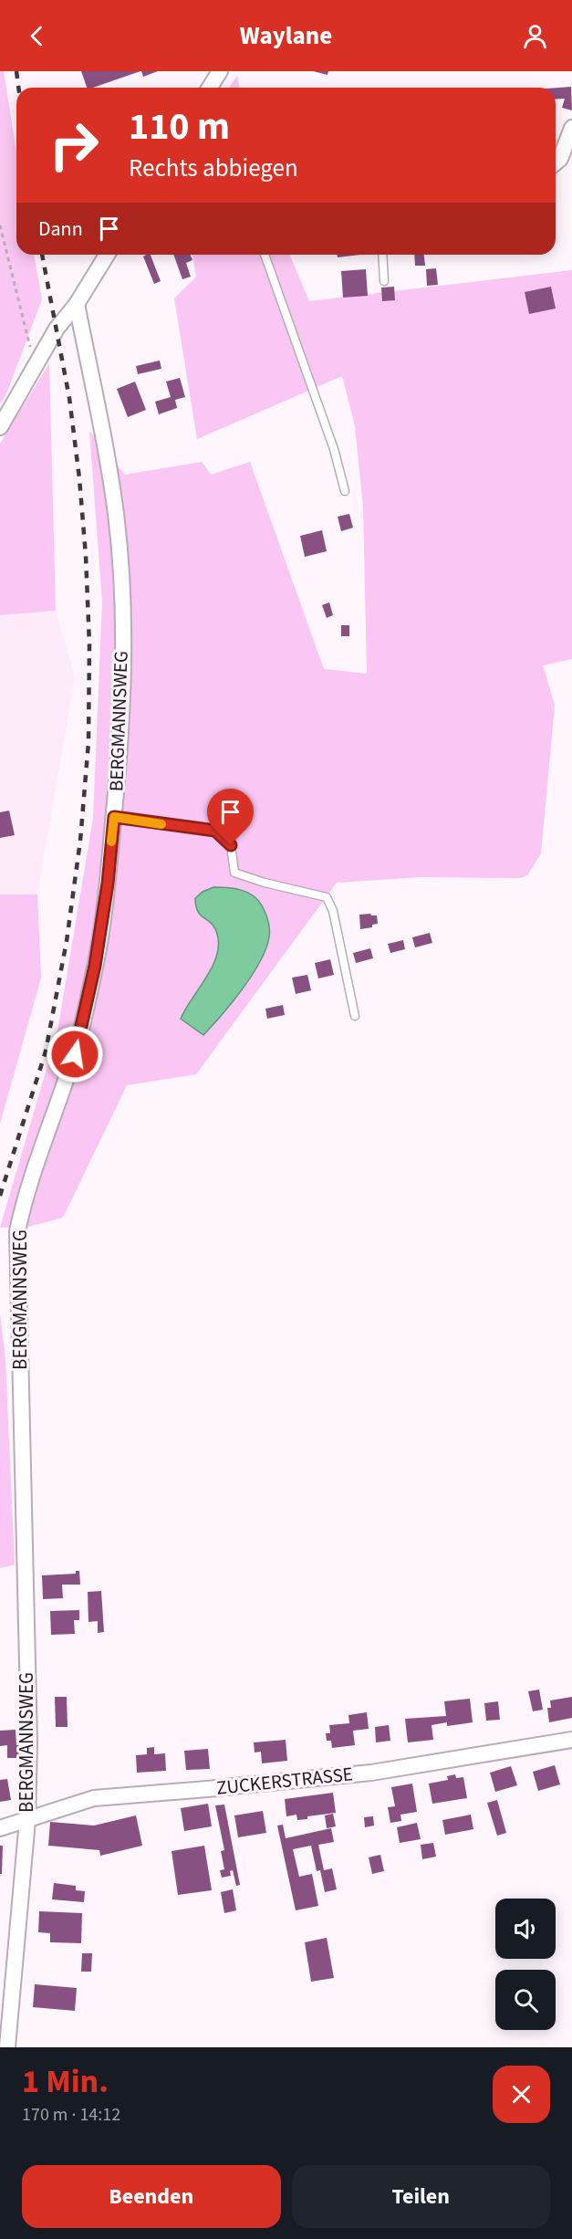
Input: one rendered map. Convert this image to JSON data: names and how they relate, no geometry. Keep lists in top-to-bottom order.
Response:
{
  "streets": {
    "street": ["BERGMANNSWEG", "ZUCKERSTRASSE"]
  },
  "crossings": [
    ["BERGMANNSWEG", "ZUCKERSTRASSE"]
  ],
  "page": {
    "header": "Waylane",
    "turn": ["110 m", "Rechts abbiegen"],
    "then": "Dann",
    "heading": ["1 Min.", "170 m · 14:12"],
    "buttons": ["Beenden", "Teilen"]
  }
}
